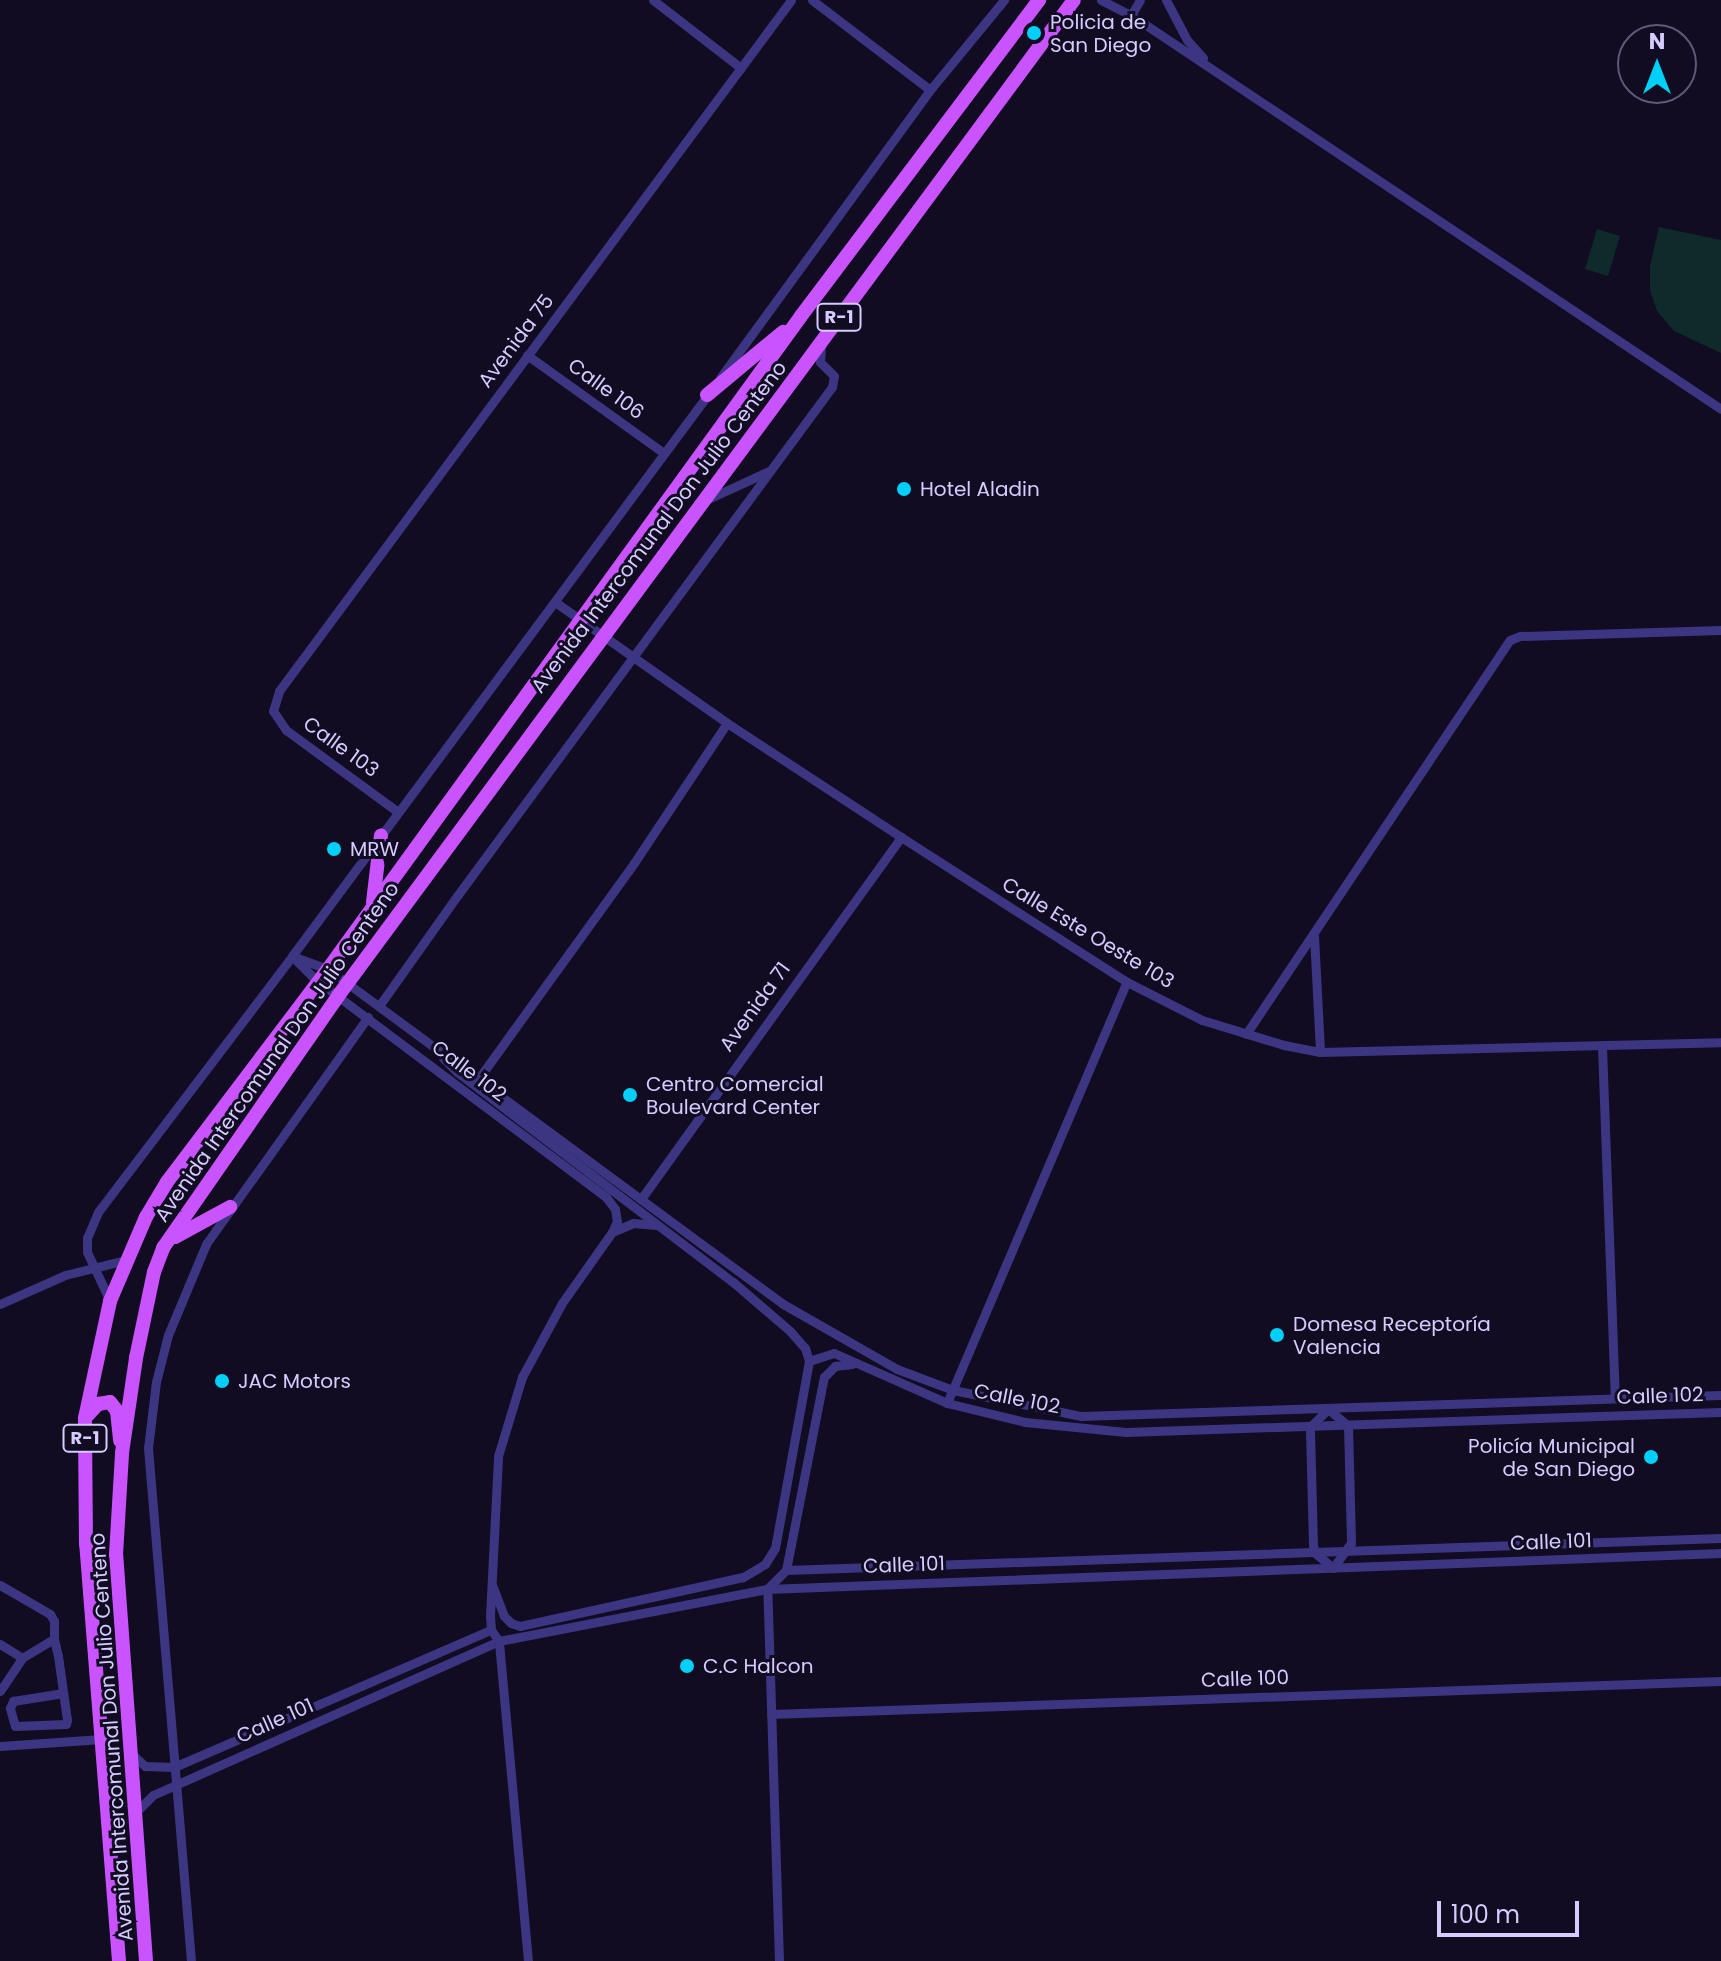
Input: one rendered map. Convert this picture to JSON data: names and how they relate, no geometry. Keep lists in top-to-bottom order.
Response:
{
  "streets": {
    "main road": ["R-1", "Avenida Intercomunal Don Julio Centeno"],
    "street": [
      "Avenida 75",
      "Calle 106",
      "Calle 103",
      "Calle Este Oeste 103",
      "Avenida 71",
      "Calle 102",
      "Calle 101",
      "Calle 100"
    ]
  },
  "crossings": [
    ["Avenida 75", "Calle 106"],
    ["Avenida 75", "Calle 103"],
    ["Calle 106", "Avenida Intercomunal Don Julio Centeno"],
    ["Avenida Intercomunal Don Julio Centeno", "Calle 103"],
    ["Avenida Intercomunal Don Julio Centeno", "Calle Este Oeste 103"],
    ["Avenida Intercomunal Don Julio Centeno", "Calle 102"],
    ["Avenida Intercomunal Don Julio Centeno", "Calle 101"],
    ["Calle Este Oeste 103", "Avenida 71"],
    ["Avenida 71", "Calle 102"]
  ],
  "places": [
    "Policia de San Diego",
    "Hotel Aladin",
    "MRW",
    "Centro Comercial Boulevard Center",
    "Domesa Receptoría Valencia",
    "JAC Motors",
    "Policía Municipal de San Diego",
    "C.C Halcon"
  ],
  "scale_bar": "100 m",
  "north": "top"
}
